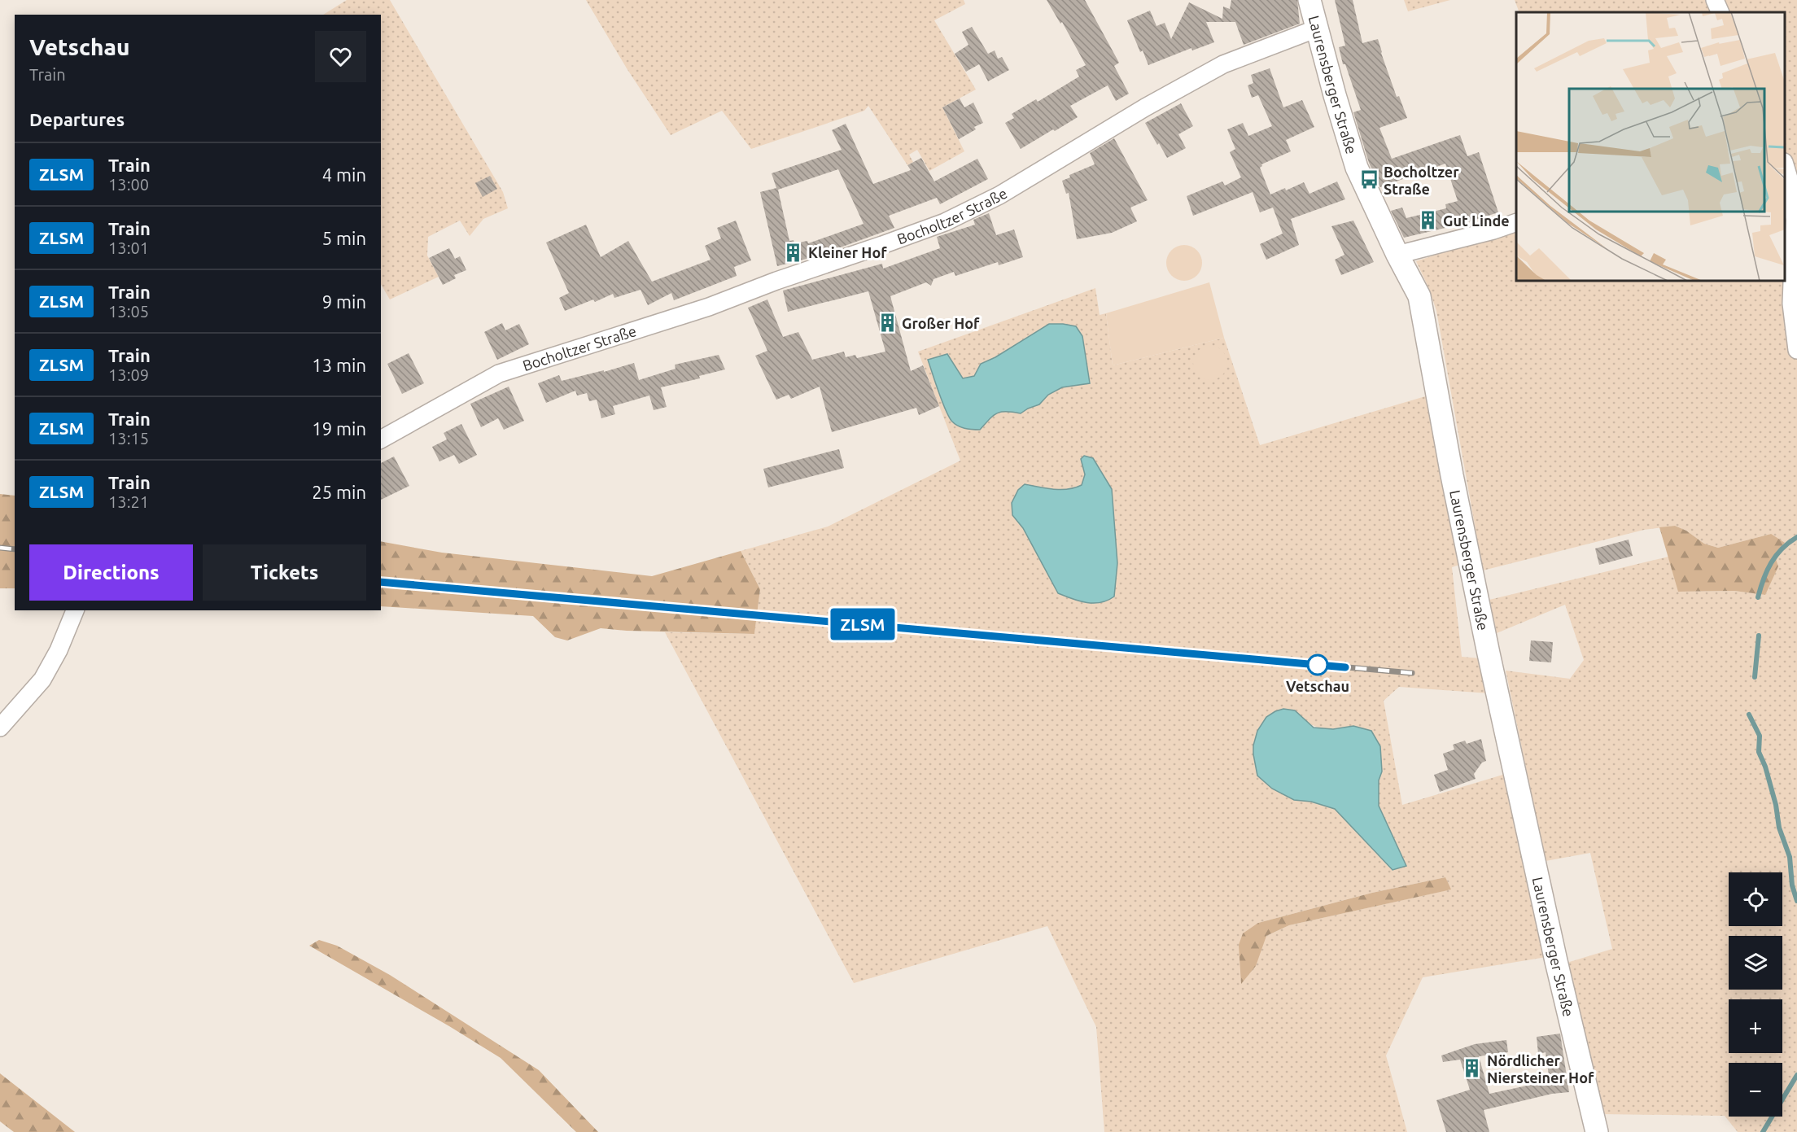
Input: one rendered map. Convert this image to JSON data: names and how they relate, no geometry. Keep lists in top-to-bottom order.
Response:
{
  "streets": {
    "street": ["Laurensberger Straße", "Bocholtzer Straße"]
  },
  "crossings": [
    ["Laurensberger Straße", "Bocholtzer Straße"]
  ],
  "places": {
    "bus stop": ["Bocholtzer Straße"],
    "building": [
      "Gut Linde",
      "Kleiner Hof",
      "Großer Hof",
      "Nördlicher Niersteiner Hof"
    ],
    "other": ["Vetschau"]
  },
  "page": {
    "on_map": "ZLSM",
    "heading": [
      ["Vetschau", "Train"],
      "Departures"
    ],
    "list": [
      {
        "mark": "ZLSM",
        "name": "Train",
        "note": "13:00",
        "value": "4 min"
      },
      {
        "mark": "ZLSM",
        "name": "Train",
        "note": "13:01",
        "value": "5 min"
      },
      {
        "mark": "ZLSM",
        "name": "Train",
        "note": "13:05",
        "value": "9 min"
      },
      {
        "mark": "ZLSM",
        "name": "Train",
        "note": "13:09",
        "value": "13 min"
      },
      {
        "mark": "ZLSM",
        "name": "Train",
        "note": "13:15",
        "value": "19 min"
      },
      {
        "mark": "ZLSM",
        "name": "Train",
        "note": "13:21",
        "value": "25 min"
      }
    ],
    "buttons": ["Directions", "Tickets"],
    "map_buttons": ["+", "−"]
  }
}
